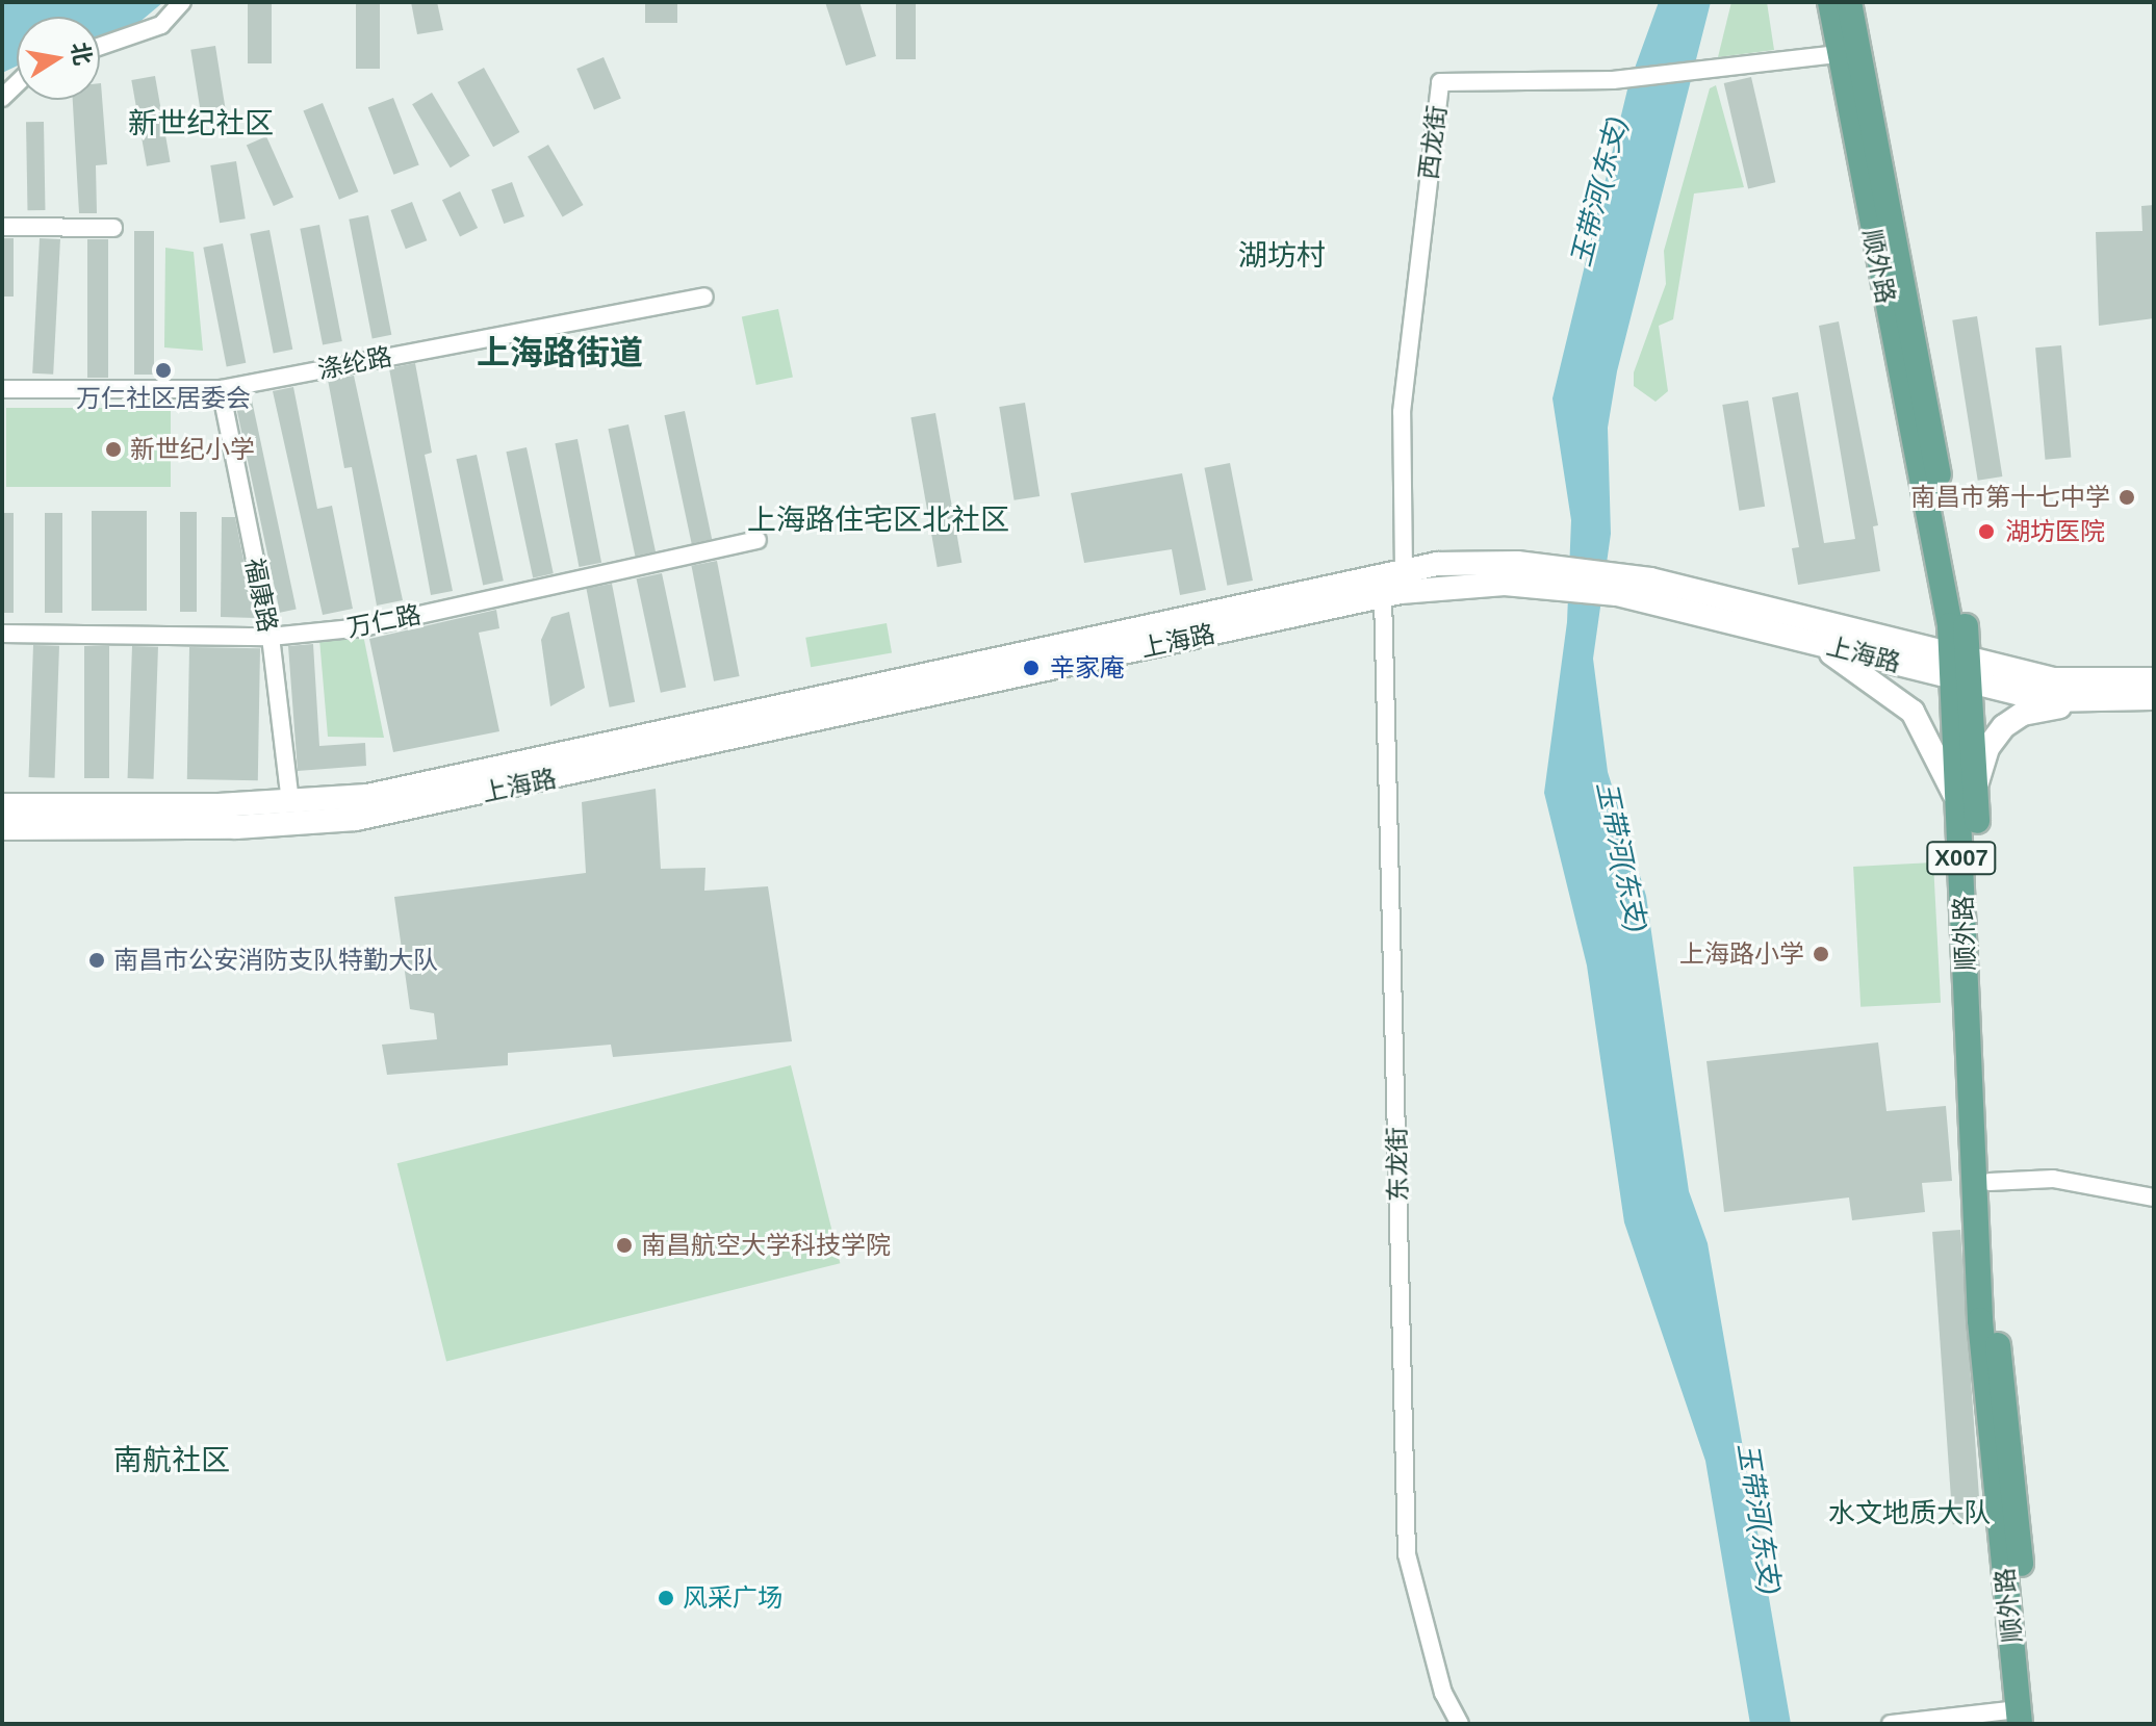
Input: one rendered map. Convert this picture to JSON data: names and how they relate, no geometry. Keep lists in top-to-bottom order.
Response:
{
  "streets": {
    "main road": ["顺外路", "上海路", "X007"],
    "street": [
      "西龙街",
      "涤纶路",
      "福康路",
      "万仁路",
      "东龙街"
    ]
  },
  "crossings": [
    ["西龙街", "顺外路"],
    ["西龙街", "上海路"],
    ["顺外路", "上海路"],
    ["涤纶路", "福康路"],
    ["福康路", "万仁路"],
    ["福康路", "上海路"],
    ["上海路", "东龙街"]
  ],
  "districts": [
    "新世纪社区",
    "湖坊村",
    "上海路街道",
    "上海路住宅区北社区",
    "南航社区",
    "水文地质大队"
  ],
  "water": ["玉带河(东支)"],
  "places": [
    "万仁社区居委会",
    "新世纪小学",
    "南昌市第十七中学",
    "湖坊医院",
    "辛家庵",
    "上海路小学",
    "南昌市公安消防支队特勤大队",
    "南昌航空大学科技学院",
    "风采广场"
  ],
  "north": "right"
}
